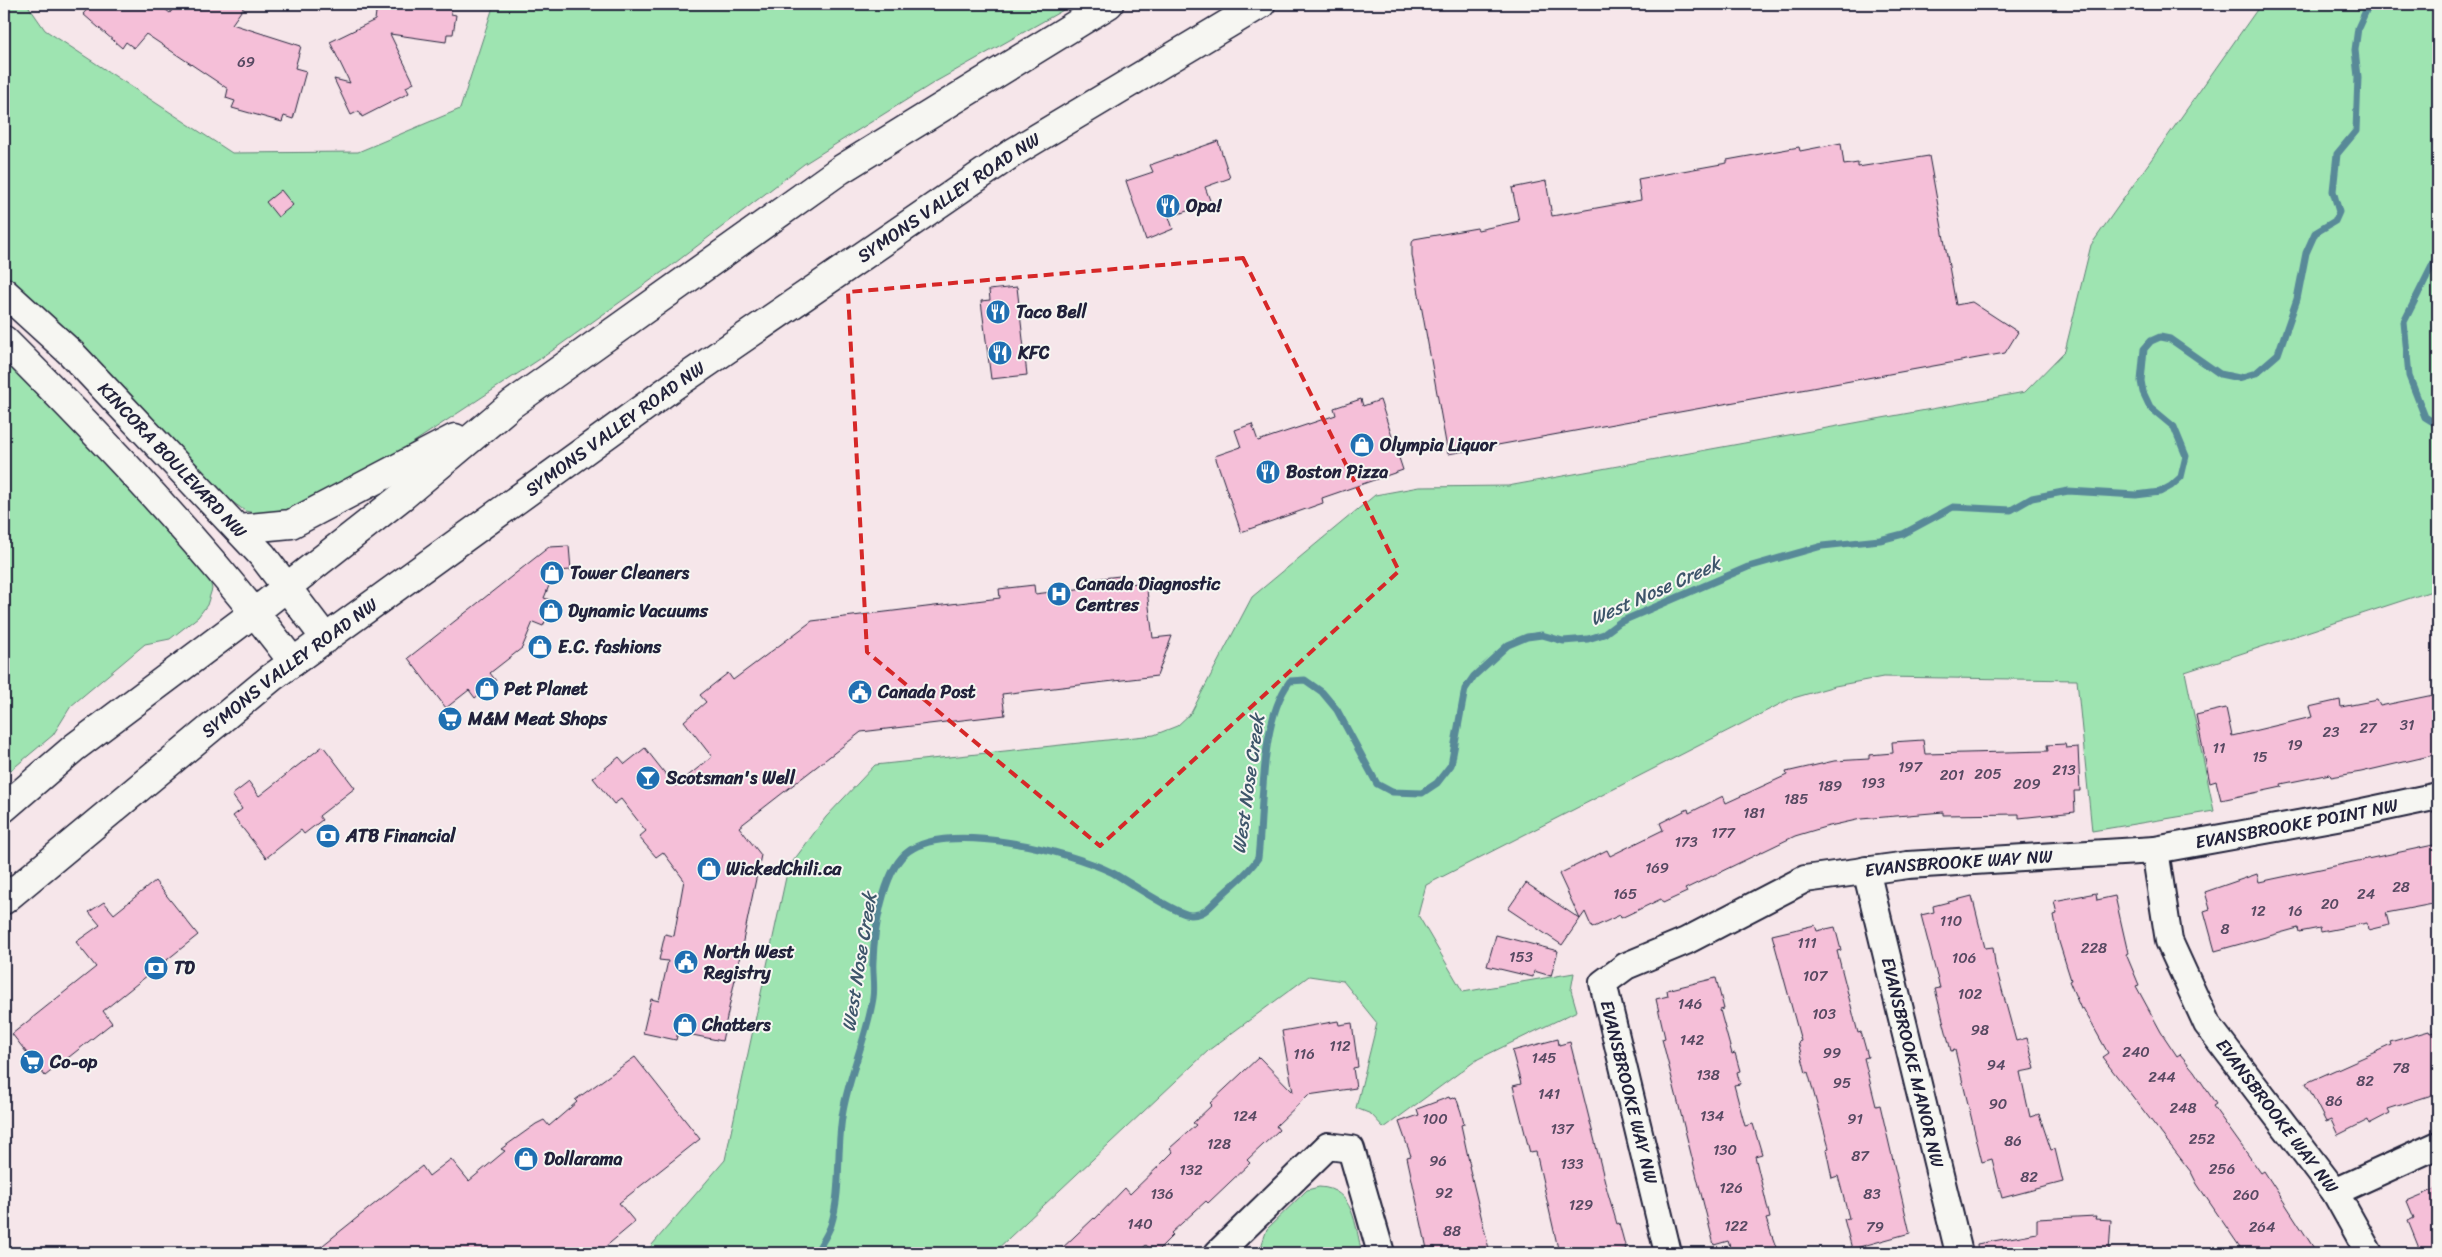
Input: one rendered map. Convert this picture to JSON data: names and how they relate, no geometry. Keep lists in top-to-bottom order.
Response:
{
  "streets": {
    "main road": ["SYMONS VALLEY ROAD NW", "KINCORA BOULEVARD NW"],
    "street": ["EVANSBROOKE POINT NW", "EVANSBROOKE WAY NW", "EVANSBROOKE MANOR NW"]
  },
  "crossings": [
    ["SYMONS VALLEY ROAD NW", "KINCORA BOULEVARD NW"],
    ["EVANSBROOKE POINT NW", "EVANSBROOKE WAY NW"],
    ["EVANSBROOKE WAY NW", "EVANSBROOKE MANOR NW"]
  ],
  "water": ["West Nose Creek"],
  "places": {
    "restaurant": [
      "Opa!",
      "Taco Bell",
      "KFC",
      "Boston Pizza"
    ],
    "shop": [
      "Olympia Liquor",
      "Tower Cleaners",
      "Dynamic Vacuums",
      "E.C. fashions",
      "Pet Planet",
      "WickedChili.ca",
      "Chatters",
      "Dollarama"
    ],
    "hospital": ["Canada Diagnostic Centres"],
    "public building": ["Canada Post", "North West Registry"],
    "supermarket": ["M&M Meat Shops", "Co-op"],
    "bar": ["Scotsman's Well"],
    "bank": ["ATB Financial", "TD"]
  },
  "house_numbers": [
    "69",
    "31",
    "27",
    "23",
    "19",
    "11",
    "15",
    "197",
    "213",
    "205",
    "201",
    "193",
    "209",
    "189",
    "185",
    "181",
    "177",
    "173",
    "169",
    "28",
    "165",
    "24",
    "20",
    "12",
    "16",
    "110",
    "8",
    "111",
    "228",
    "153",
    "106",
    "107",
    "102",
    "146",
    "103",
    "98",
    "142",
    "112",
    "240",
    "99",
    "116",
    "145",
    "94",
    "78",
    "138",
    "244",
    "82",
    "95",
    "141",
    "86",
    "90",
    "248",
    "124",
    "134",
    "100",
    "91",
    "137",
    "252",
    "86",
    "128",
    "130",
    "87",
    "96",
    "133",
    "256",
    "132",
    "82",
    "126",
    "92",
    "136",
    "83",
    "260",
    "129",
    "140",
    "122",
    "79",
    "264",
    "88"
  ]
}
